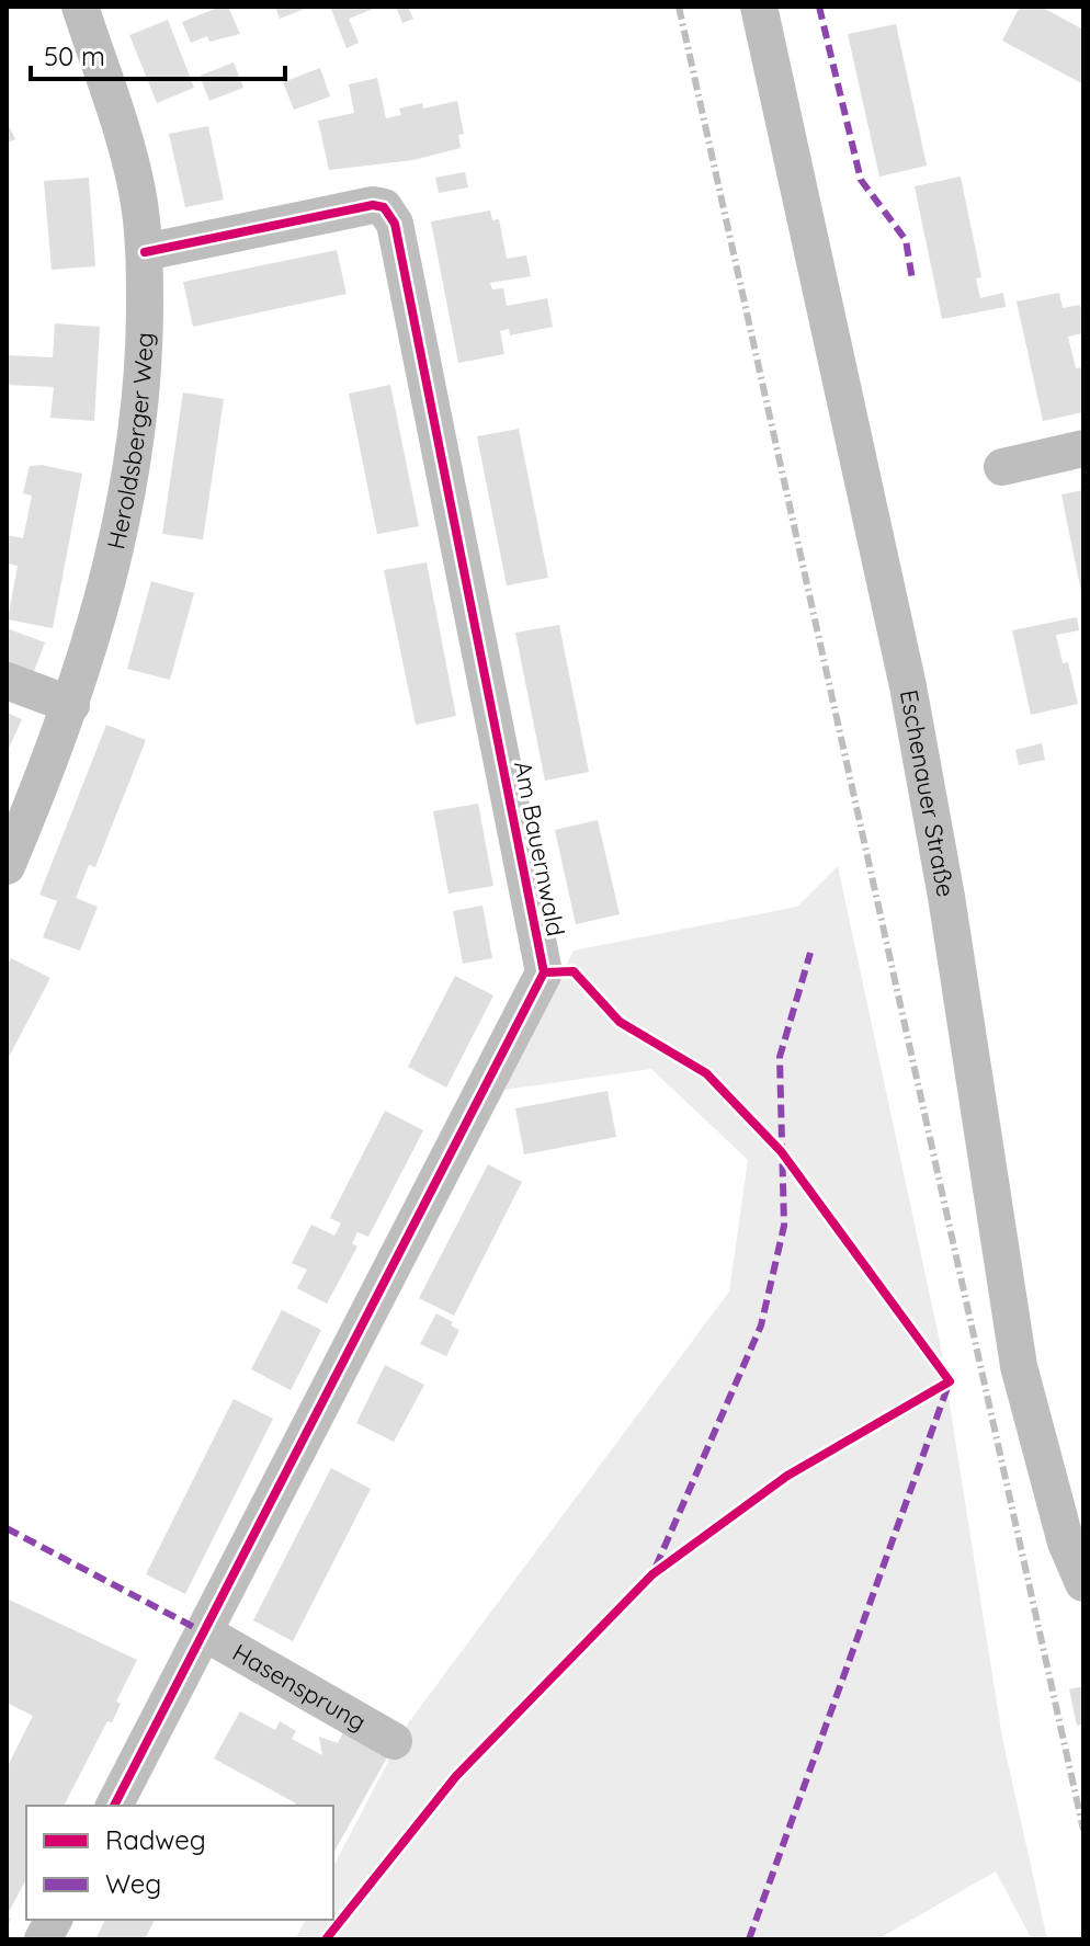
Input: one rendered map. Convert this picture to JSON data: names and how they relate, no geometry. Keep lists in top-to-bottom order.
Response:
{
  "streets": {
    "street": [
      "Heroldsberger Weg",
      "Eschenauer Straße",
      "Am Bauernwald",
      "Hasensprung"
    ]
  },
  "crossings": [
    ["Heroldsberger Weg", "Am Bauernwald"],
    ["Am Bauernwald", "Hasensprung"]
  ],
  "legend": ["Radweg", "Weg"],
  "scale_bar": "50 m"
}
